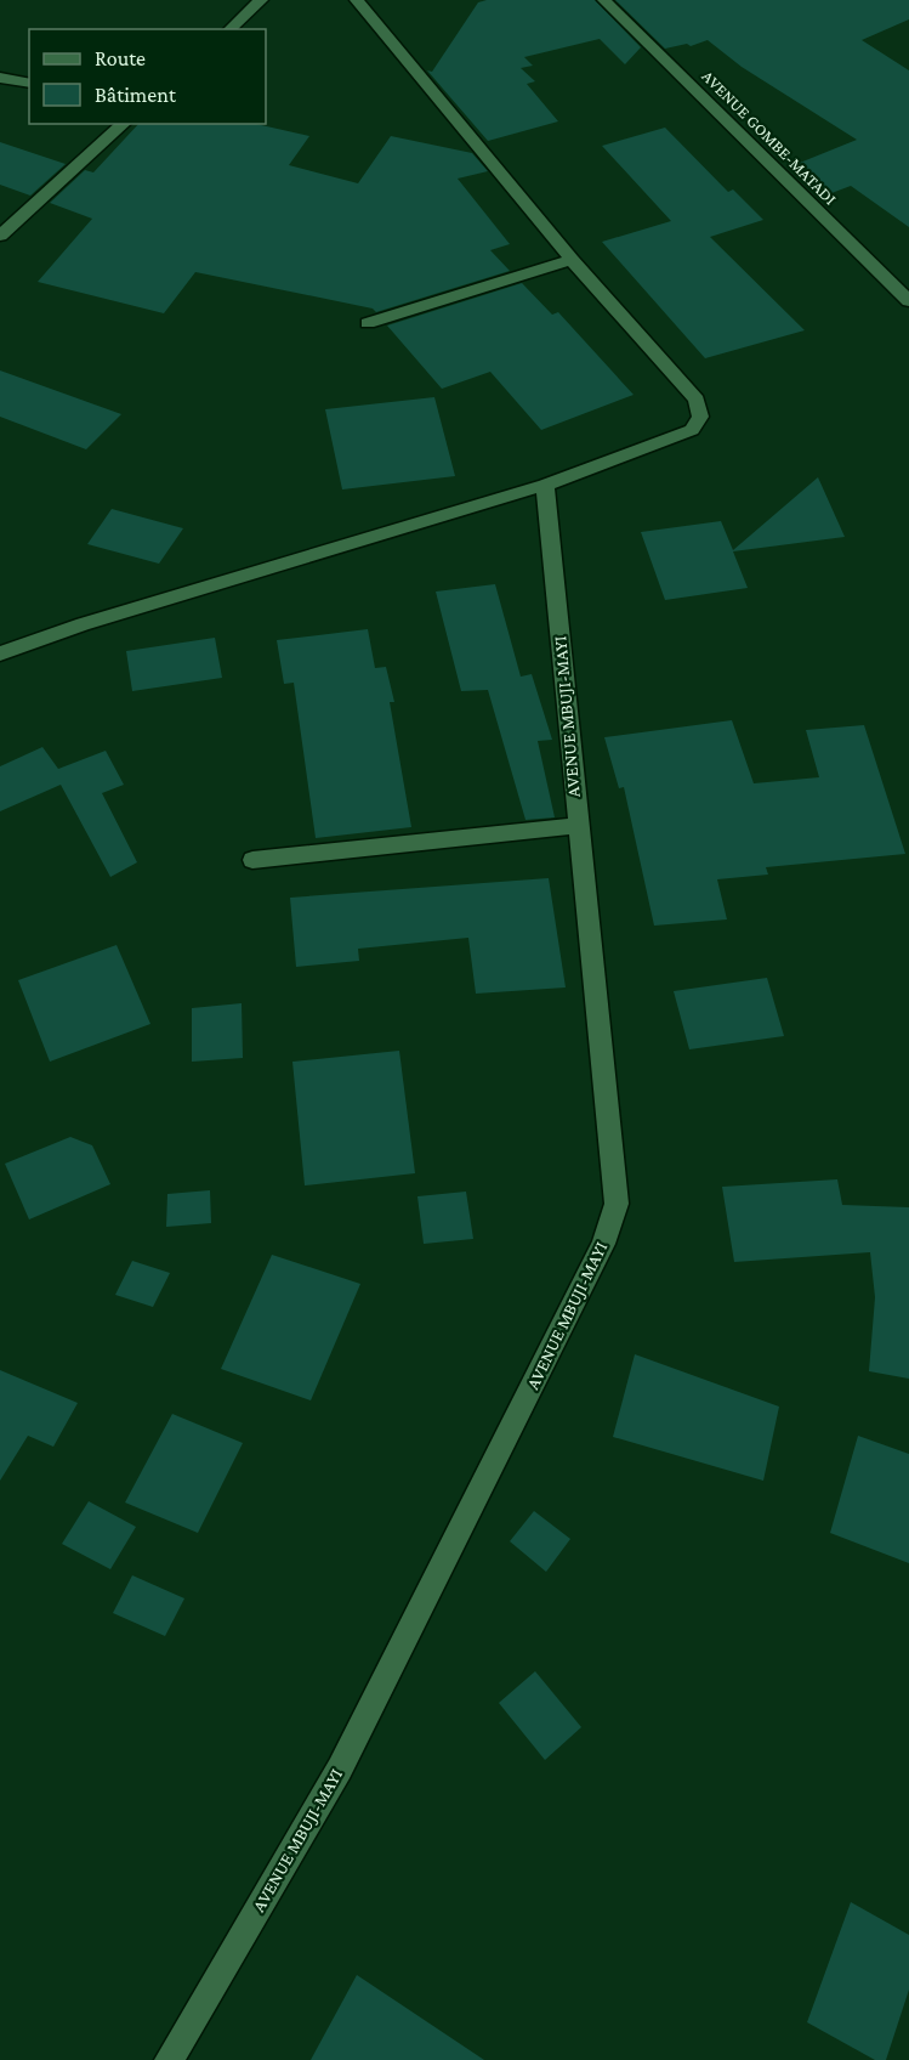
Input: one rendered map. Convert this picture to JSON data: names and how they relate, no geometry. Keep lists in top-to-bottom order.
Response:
{
  "streets": {
    "street": ["AVENUE GOMBE-MATADI", "AVENUE MBUJI-MAYI"]
  },
  "legend": ["Route", "Bâtiment"]
}
